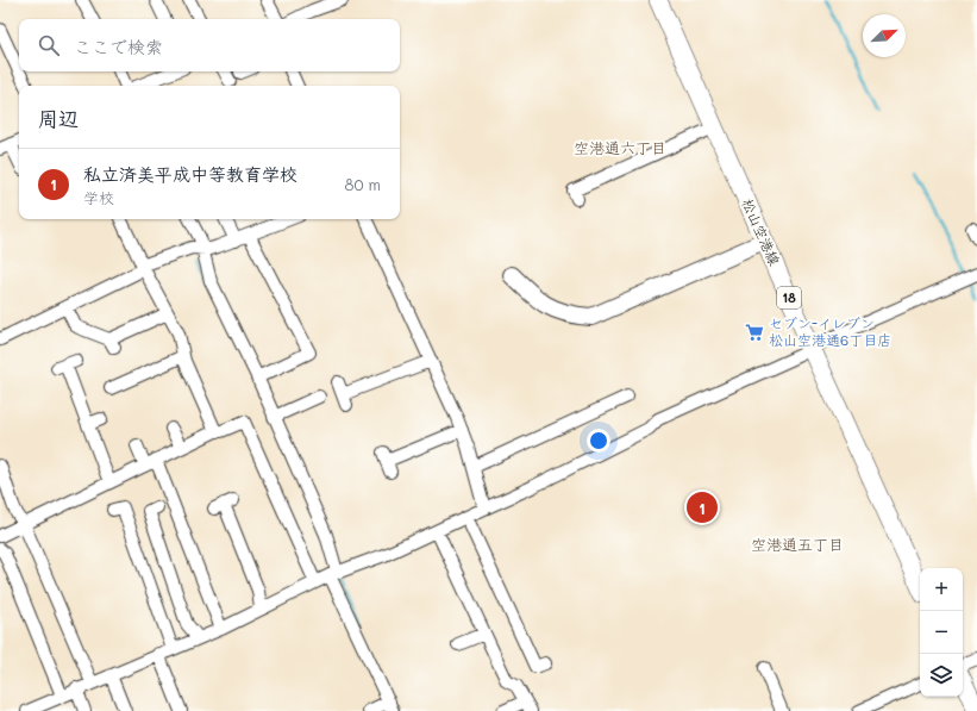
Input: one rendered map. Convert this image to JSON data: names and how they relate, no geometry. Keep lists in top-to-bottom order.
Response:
{
  "streets": {
    "main road": ["松山空港線", "18"]
  },
  "districts": ["空港通六丁目", "空港通五丁目"],
  "places": {
    "supermarket": ["セブン-イレブン 松山空港通6丁目店"]
  },
  "north": "top right",
  "page": {
    "search": "ここで検索",
    "heading": "周辺",
    "list": [
      {
        "mark": "1",
        "name": "私立済美平成中等教育学校",
        "note": "学校",
        "value": "80 m"
      }
    ],
    "pins": "1",
    "map_buttons": ["+", "−"]
  }
}
